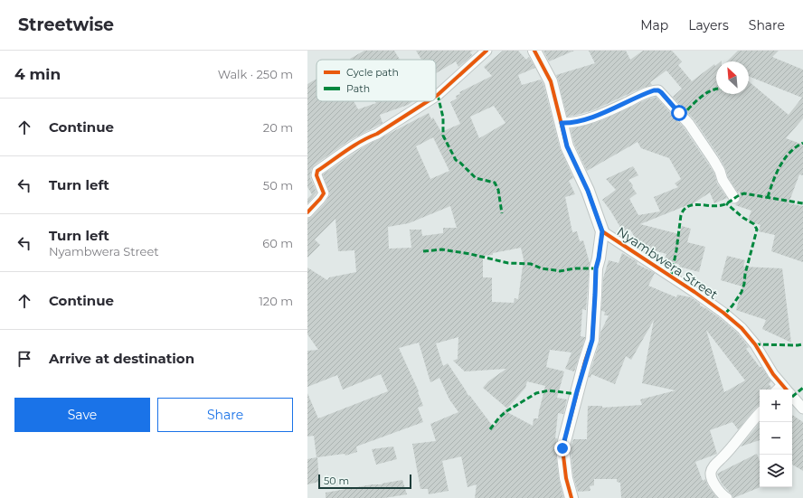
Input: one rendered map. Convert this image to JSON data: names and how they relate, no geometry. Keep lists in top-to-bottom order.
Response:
{
  "streets": {
    "street": ["Nyambwera Street"]
  },
  "legend": ["Cycle path", "Path"],
  "scale_bar": "50 m",
  "north": "top left",
  "page": {
    "header": "Streetwise",
    "nav": ["Map", "Layers", "Share"],
    "heading": ["4 min", "Walk · 250 m"],
    "list": [
      ["Continue", "20 m"],
      ["Turn left", "50 m"],
      ["Turn left", "Nyambwera Street", "60 m"],
      ["Continue", "120 m"],
      "Arrive at destination"
    ],
    "buttons": ["Save", "Share"],
    "map_buttons": ["+", "−"],
    "scale": "50 m"
  }
}
